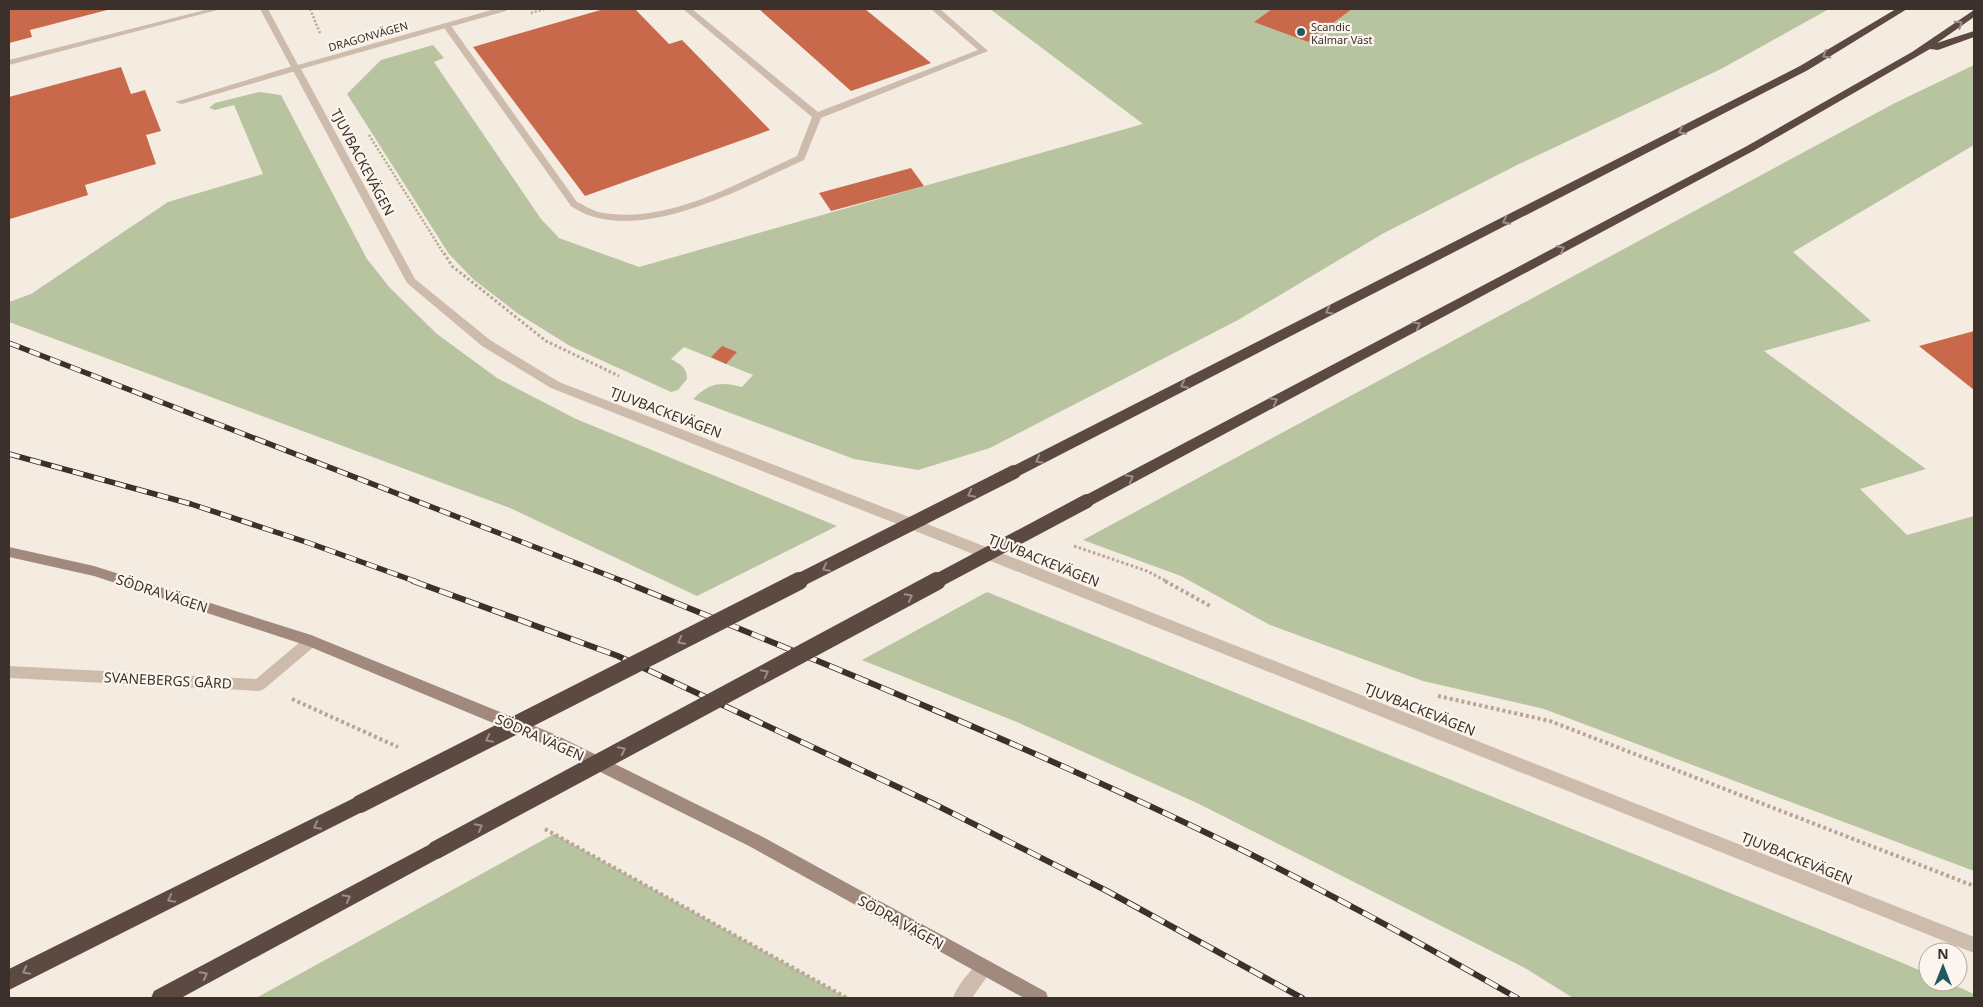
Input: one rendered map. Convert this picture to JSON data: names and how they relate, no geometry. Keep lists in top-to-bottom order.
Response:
{
  "streets": {
    "main road": ["SÖDRA VÄGEN"],
    "street": ["DRAGONVÄGEN", "TJUVBACKEVÄGEN", "SVANEBERGS GÅRD"]
  },
  "crossings": [
    ["DRAGONVÄGEN", "TJUVBACKEVÄGEN"]
  ],
  "places": ["Scandic Kalmar Väst"],
  "north": "top"
}
